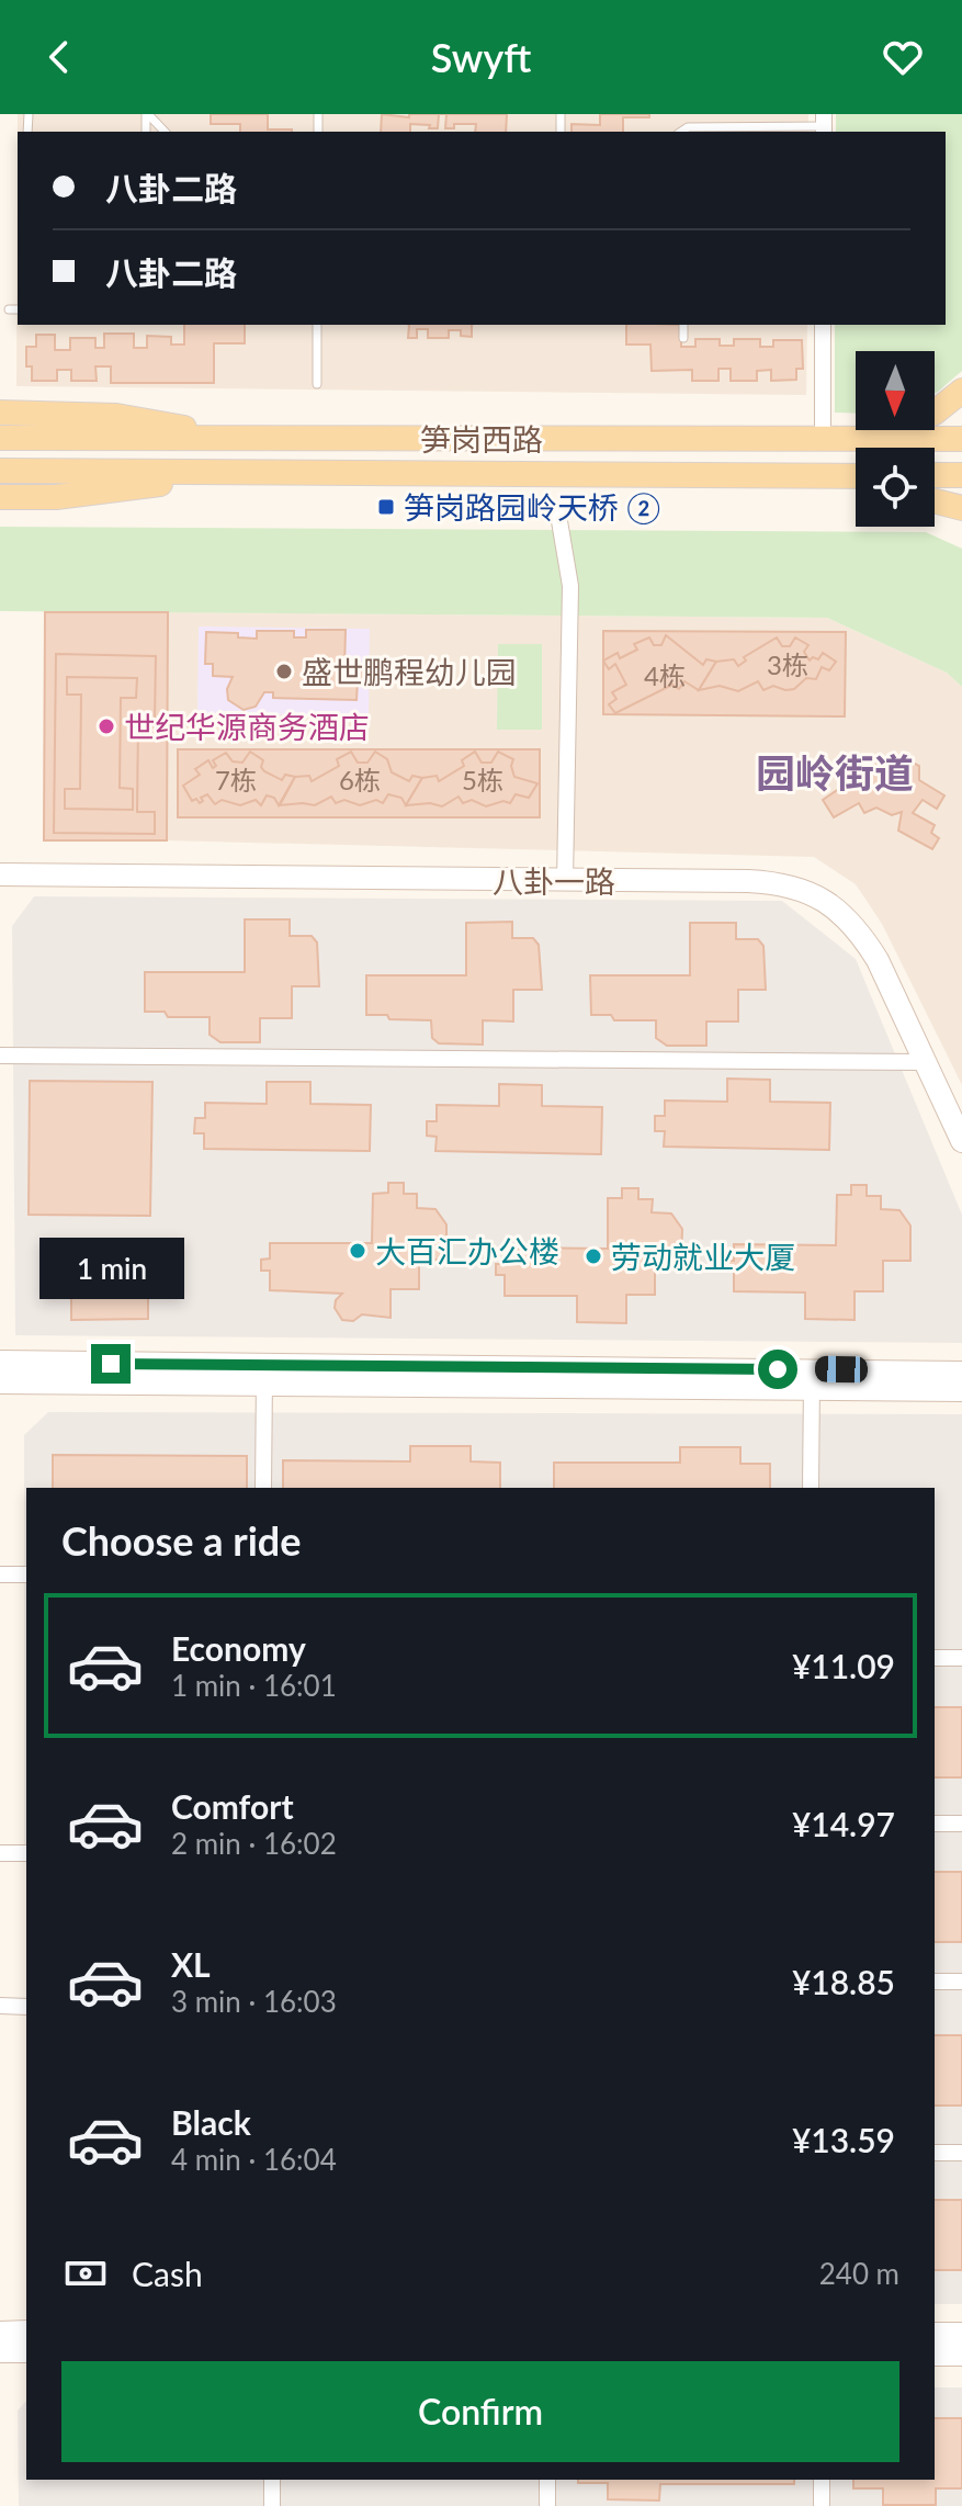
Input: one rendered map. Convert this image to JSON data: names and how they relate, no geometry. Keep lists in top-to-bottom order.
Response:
{
  "streets": {
    "main road": ["笋岗西路"],
    "street": ["八卦一路"]
  },
  "districts": ["园岭街道"],
  "places": {
    "transit": ["笋岗路园岭天桥 ②"],
    "other": [
      "盛世鹏程幼儿园",
      "世纪华源商务酒店",
      "大百汇办公楼",
      "劳动就业大厦"
    ]
  },
  "house_numbers": [
    "3栋",
    "4栋",
    "7栋",
    "6栋",
    "5栋"
  ],
  "north": "bottom",
  "page": {
    "header": "Swyft",
    "banner": ["八卦二路", "八卦二路"],
    "bubble": "1 min",
    "heading": "Choose a ride",
    "list": [
      {
        "name": "Economy",
        "note": "1 min · 16:01",
        "value": "¥11.09"
      },
      {
        "name": "Comfort",
        "note": "2 min · 16:02",
        "value": "¥14.97"
      },
      {
        "name": "XL",
        "note": "3 min · 16:03",
        "value": "¥18.85"
      },
      {
        "name": "Black",
        "note": "4 min · 16:04",
        "value": "¥13.59"
      }
    ],
    "pay": ["Cash", "240 m"],
    "buttons": "Confirm"
  }
}
